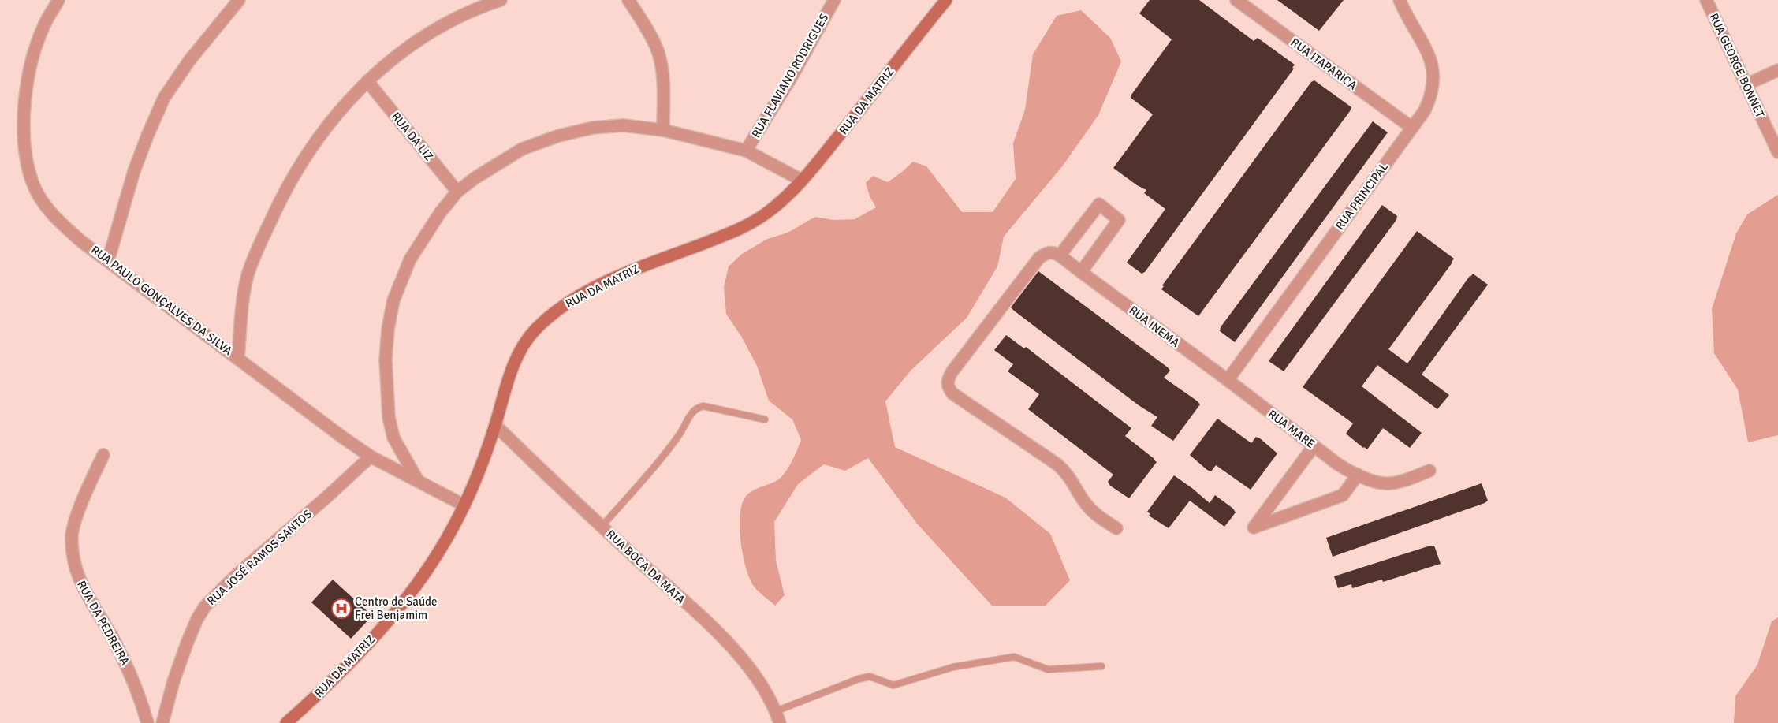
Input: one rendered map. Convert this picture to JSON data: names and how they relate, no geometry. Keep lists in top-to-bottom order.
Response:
{
  "streets": {
    "main road": ["RUA DA MATRIZ"],
    "street": [
      "RUA ITAPARICA",
      "RUA GEORGE BONNET",
      "RUA FLAVIANO RODRIGUES",
      "RUA DA LIZ",
      "RUA PRINCIPAL",
      "RUA PAULO GONÇALVES DA SILVA",
      "RUA INEMA",
      "RUA MARE",
      "RUA JOSÉ RAMOS SANTOS",
      "RUA BOCA DA MATA",
      "RUA DA PEDREIRA"
    ]
  },
  "crossings": [
    ["RUA ITAPARICA", "RUA PRINCIPAL"],
    ["RUA DA MATRIZ", "RUA PAULO GONÇALVES DA SILVA"],
    ["RUA DA MATRIZ", "RUA BOCA DA MATA"],
    ["RUA PRINCIPAL", "RUA INEMA"],
    ["RUA PRINCIPAL", "RUA MARE"],
    ["RUA PAULO GONÇALVES DA SILVA", "RUA JOSÉ RAMOS SANTOS"],
    ["RUA INEMA", "RUA MARE"]
  ],
  "places": {
    "hospital": ["Centro de Saúde Frei Benjamim"]
  }
}
